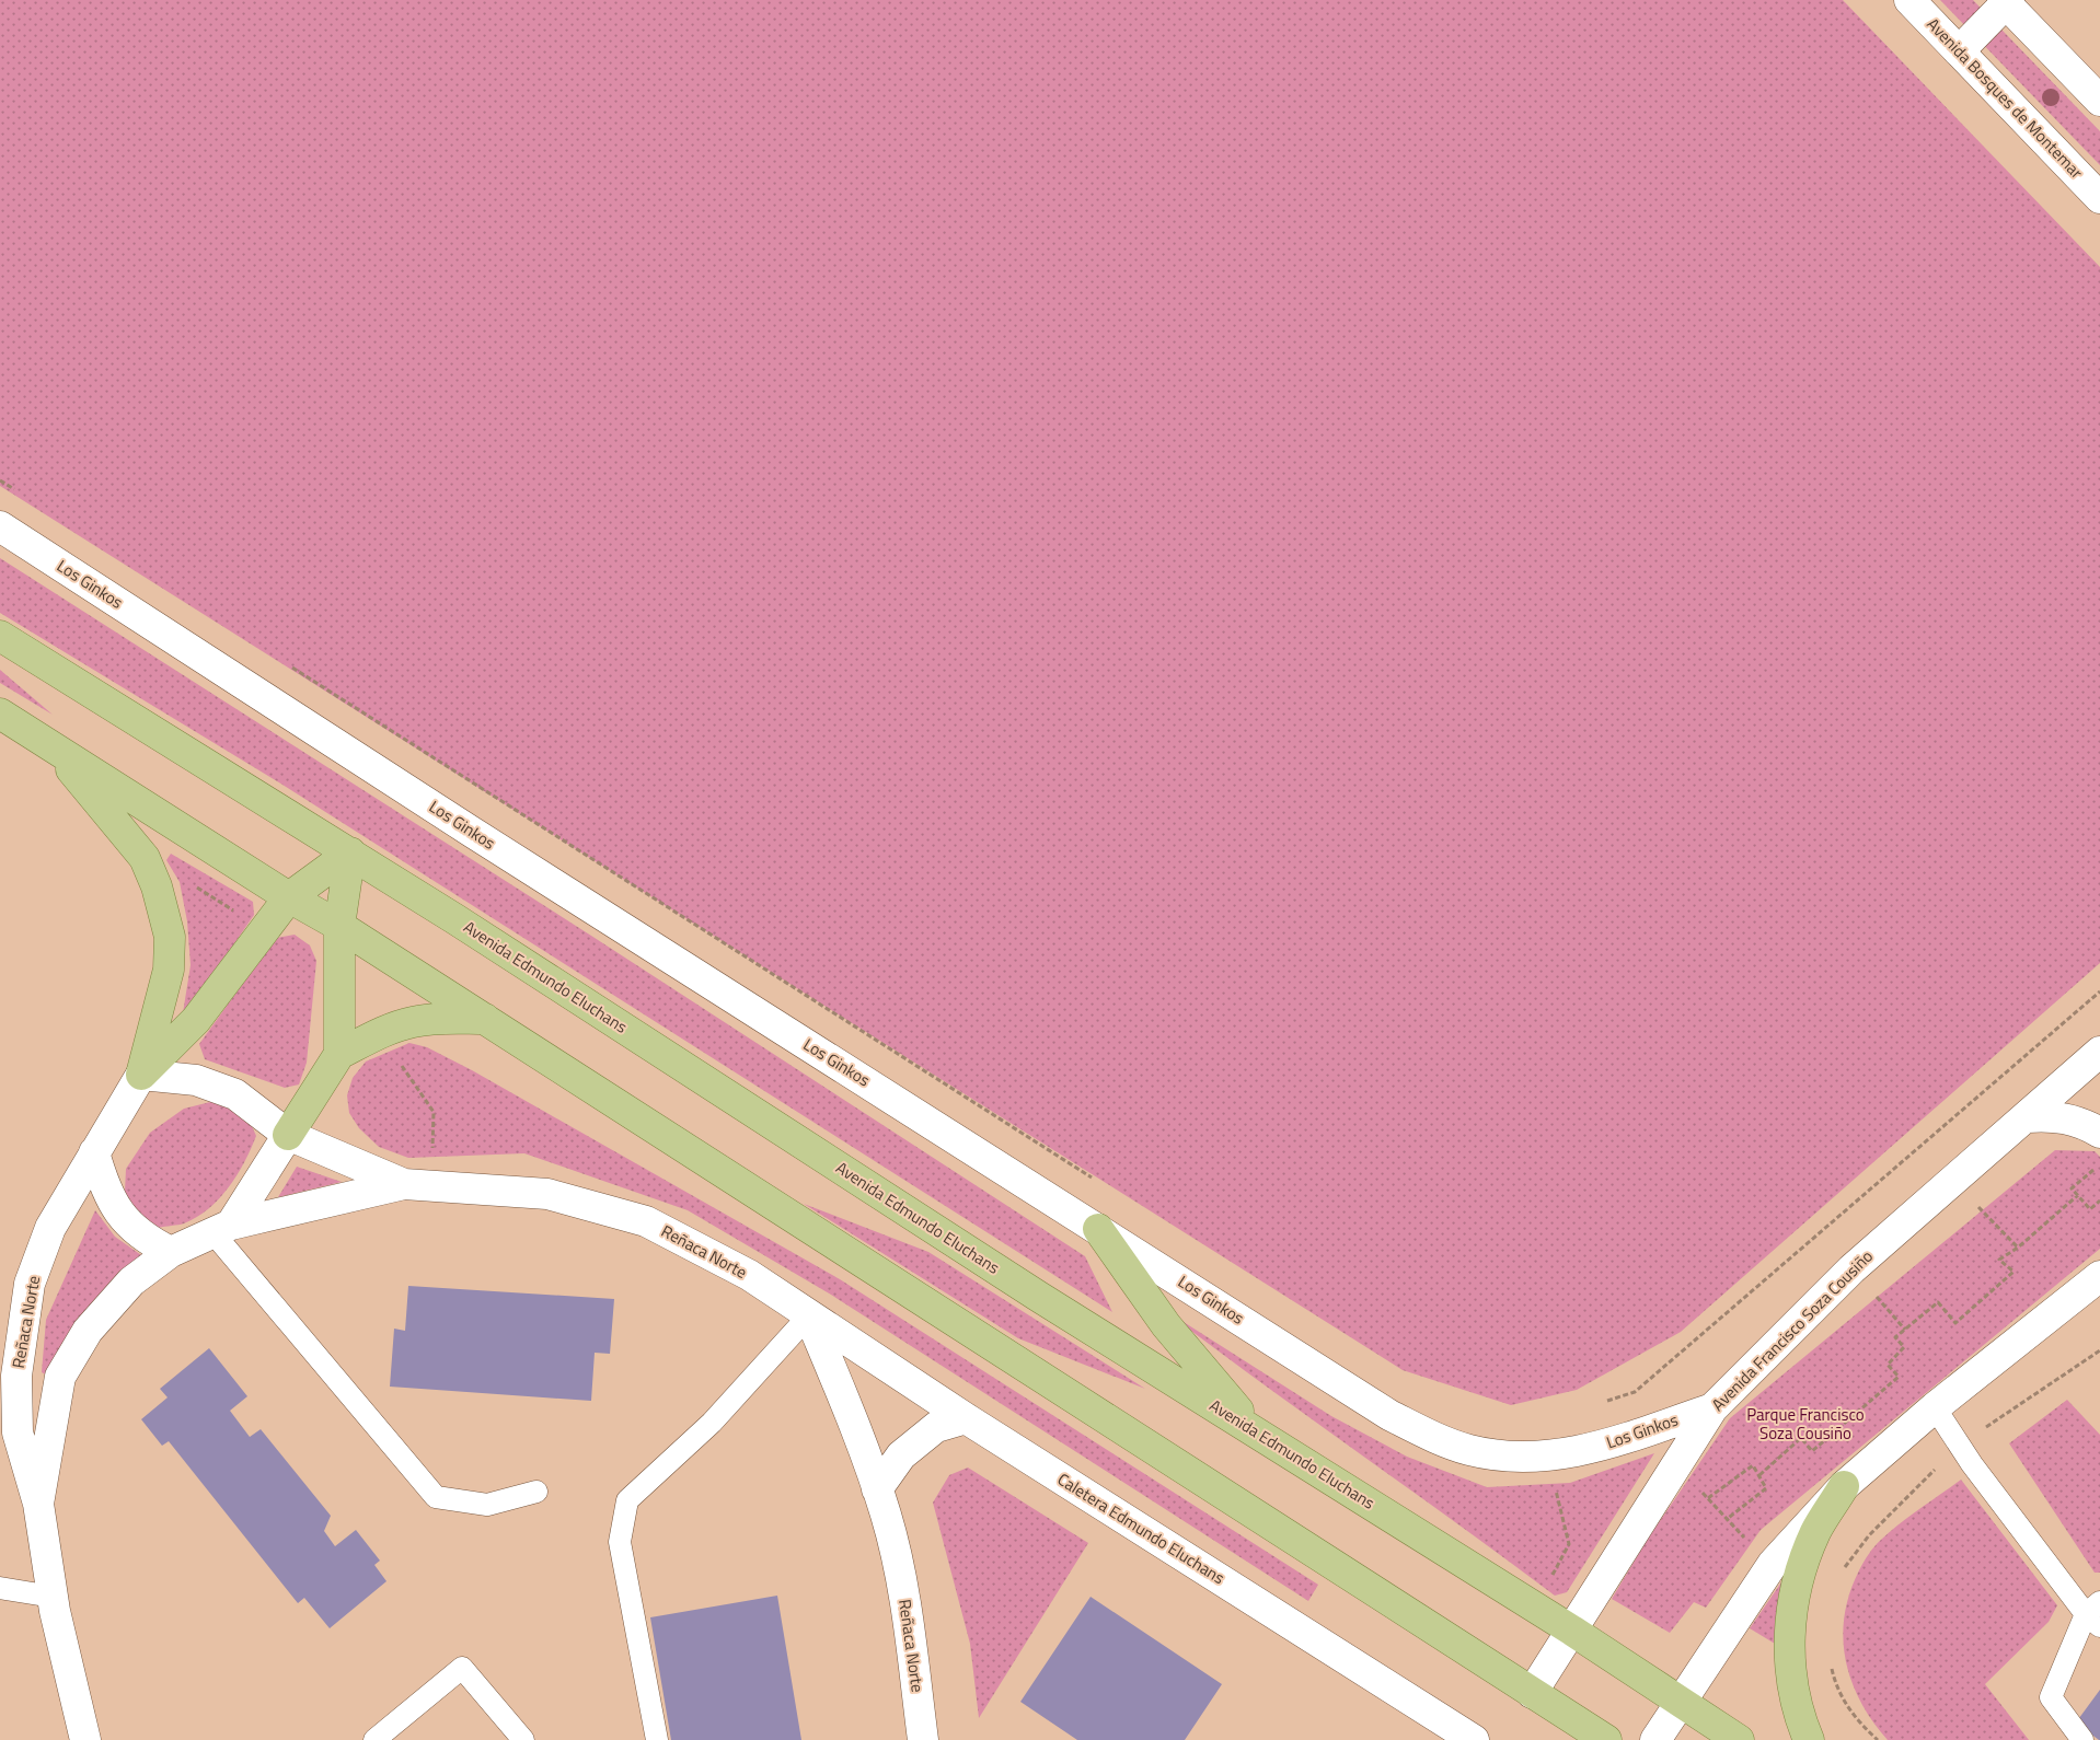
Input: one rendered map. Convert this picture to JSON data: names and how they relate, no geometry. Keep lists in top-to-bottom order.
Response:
{
  "streets": {
    "main road": ["Avenida Edmundo Eluchans"],
    "street": [
      "Avenida Bosques de Montemar",
      "Los Ginkos",
      "Reñaca Norte",
      "Avenida Francisco Soza Cousiño",
      "Caletera Edmundo Eluchans"
    ]
  },
  "crossings": [
    ["Los Ginkos", "Avenida Francisco Soza Cousiño"],
    ["Avenida Edmundo Eluchans", "Avenida Francisco Soza Cousiño"],
    ["Reñaca Norte", "Caletera Edmundo Eluchans"]
  ],
  "parks": ["Parque Francisco Soza Cousiño"]
}
